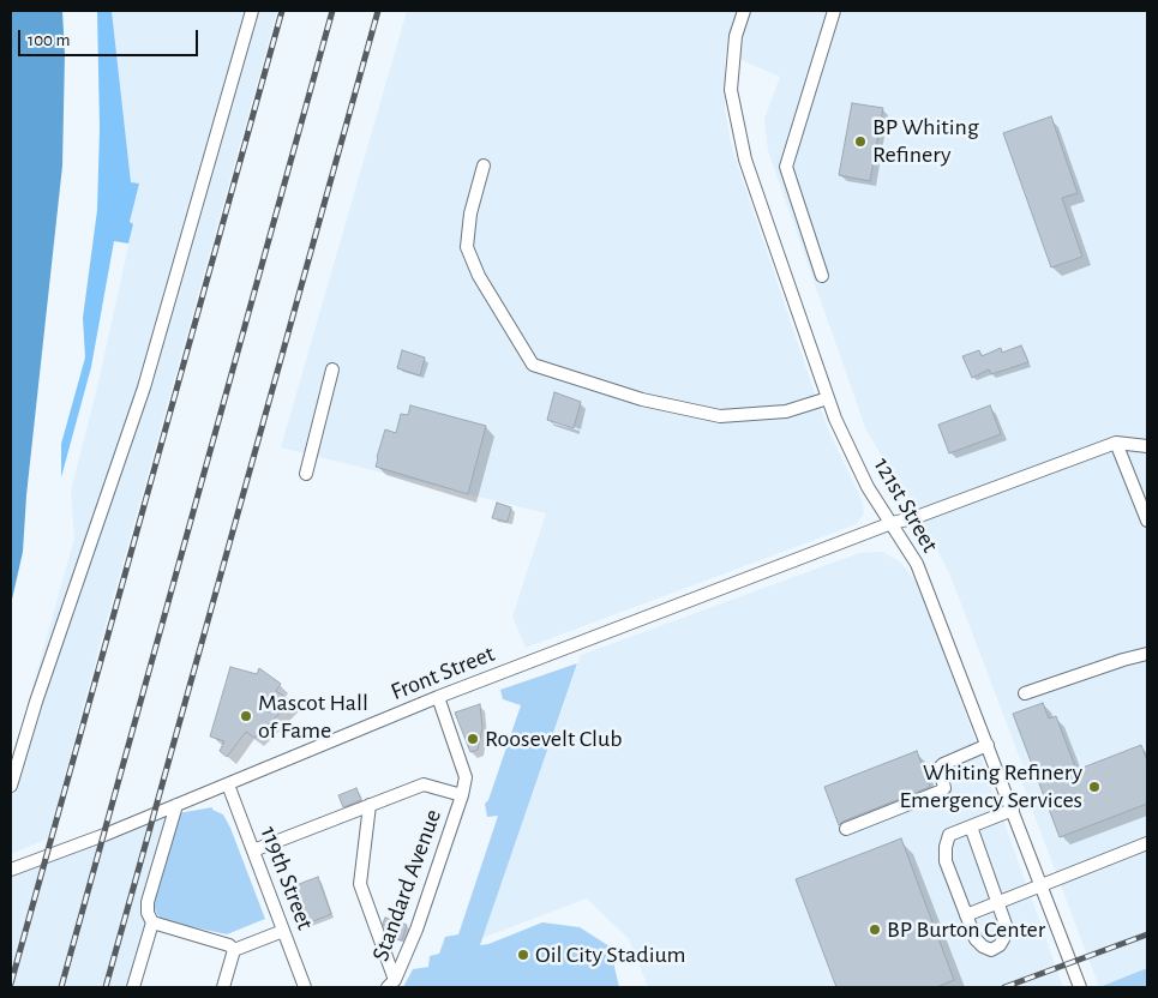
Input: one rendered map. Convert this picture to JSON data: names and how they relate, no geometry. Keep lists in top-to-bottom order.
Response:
{
  "streets": {
    "street": [
      "121st Street",
      "Front Street",
      "119th Street",
      "Standard Avenue"
    ]
  },
  "crossings": [
    ["121st Street", "Front Street"],
    ["Front Street", "119th Street"],
    ["Front Street", "Standard Avenue"],
    ["119th Street", "Standard Avenue"]
  ],
  "places": [
    "BP Whiting Refinery",
    "Mascot Hall of Fame",
    "Roosevelt Club",
    "Whiting Refinery Emergency Services",
    "BP Burton Center",
    "Oil City Stadium"
  ],
  "scale_bar": "100 m"
}
